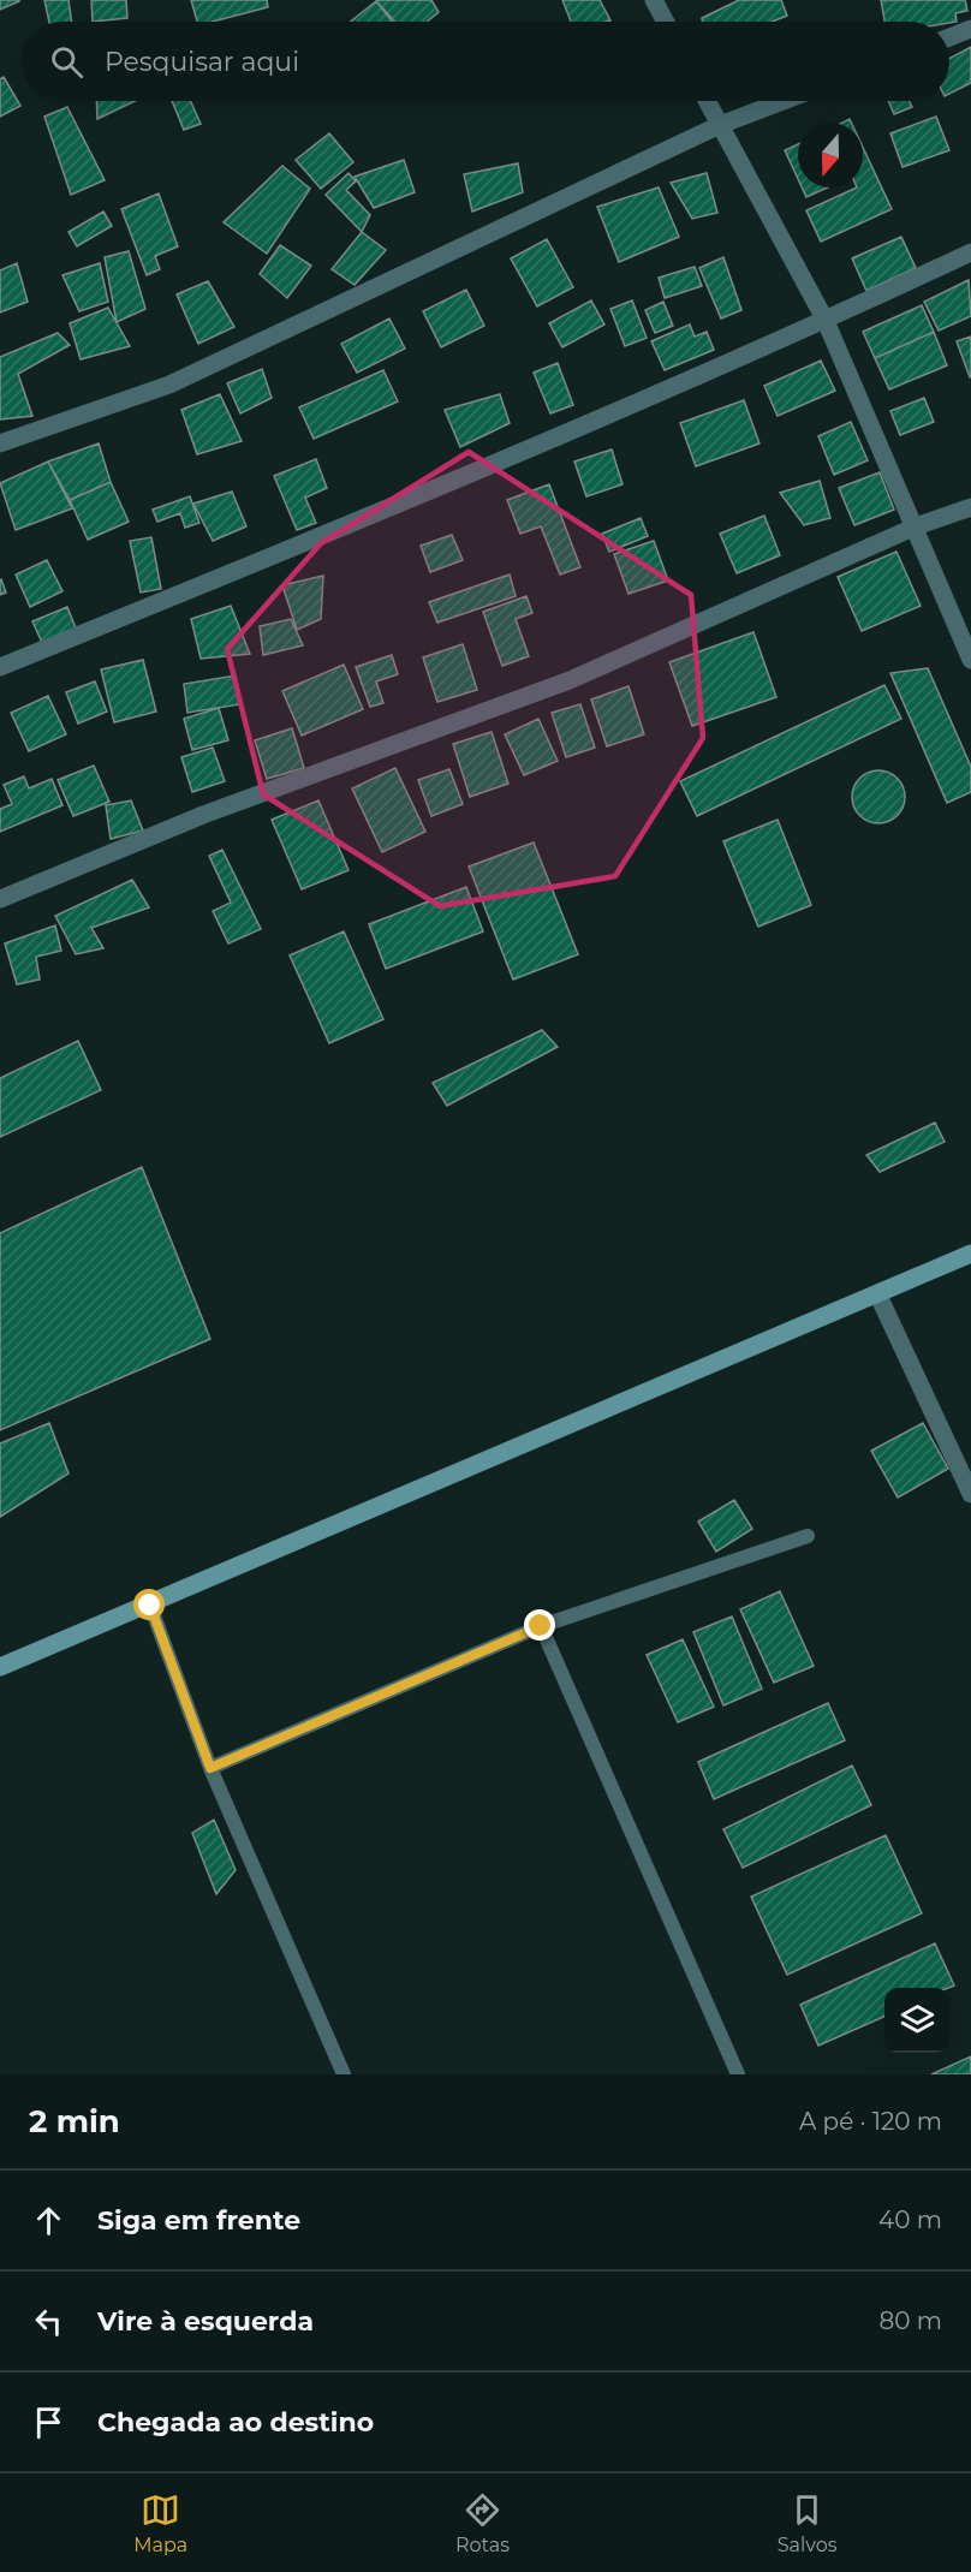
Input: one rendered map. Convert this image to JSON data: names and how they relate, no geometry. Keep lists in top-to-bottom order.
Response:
{
  "north": "bottom",
  "page": {
    "search": "Pesquisar aqui",
    "heading": ["2 min", "A pé · 120 m"],
    "list": [
      ["Siga em frente", "40 m"],
      ["Vire à esquerda", "80 m"],
      "Chegada ao destino"
    ],
    "nav": ["Mapa", "Rotas", "Salvos"]
  }
}
